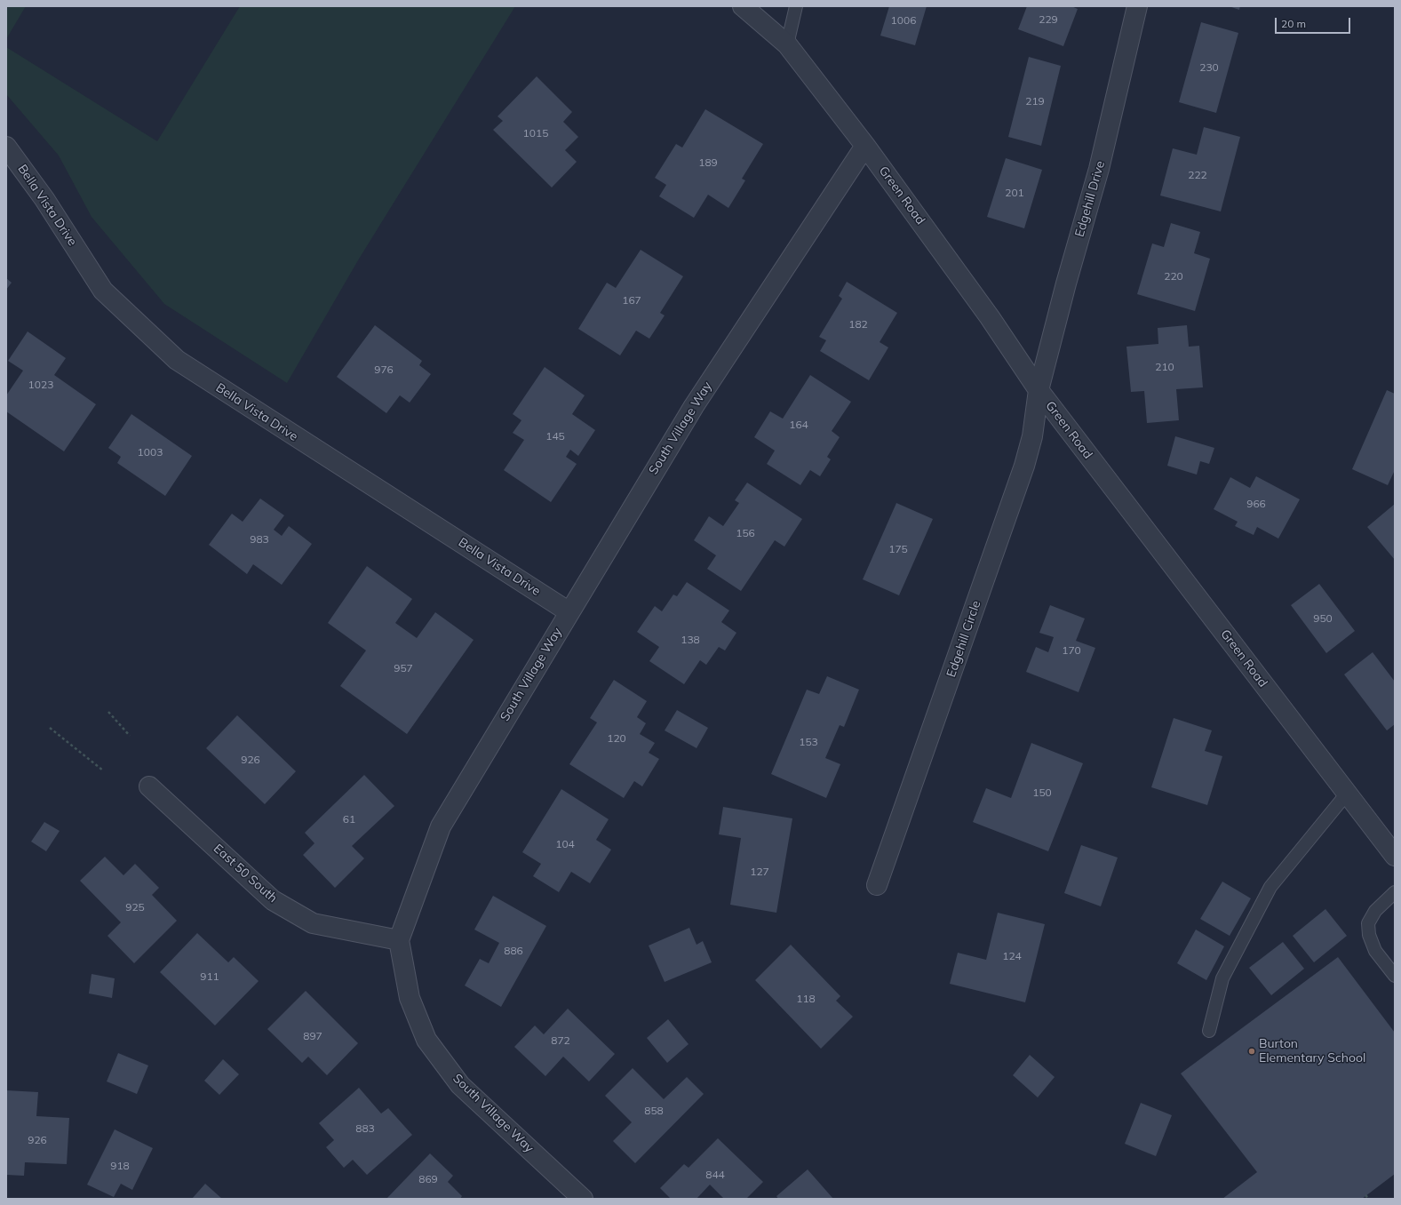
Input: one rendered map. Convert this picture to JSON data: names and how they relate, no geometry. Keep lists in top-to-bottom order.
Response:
{
  "streets": {
    "street": [
      "Green Road",
      "Edgehill Drive",
      "Bella Vista Drive",
      "South Village Way",
      "Edgehill Circle",
      "East 50 South"
    ]
  },
  "crossings": [
    ["Green Road", "Edgehill Drive"],
    ["Green Road", "South Village Way"],
    ["Green Road", "Edgehill Circle"],
    ["Edgehill Drive", "Edgehill Circle"],
    ["Bella Vista Drive", "South Village Way"],
    ["South Village Way", "East 50 South"]
  ],
  "places": ["Burton Elementary School"],
  "house_numbers": [
    "229",
    "1006",
    "230",
    "219",
    "1015",
    "189",
    "222",
    "201",
    "220",
    "167",
    "182",
    "210",
    "976",
    "1023",
    "164",
    "145",
    "1003",
    "966",
    "156",
    "983",
    "175",
    "950",
    "138",
    "170",
    "957",
    "120",
    "153",
    "926",
    "150",
    "61",
    "104",
    "127",
    "925",
    "886",
    "124",
    "911",
    "118",
    "897",
    "872",
    "858",
    "883",
    "926",
    "918",
    "844",
    "869"
  ],
  "scale_bar": "20 m"
}
